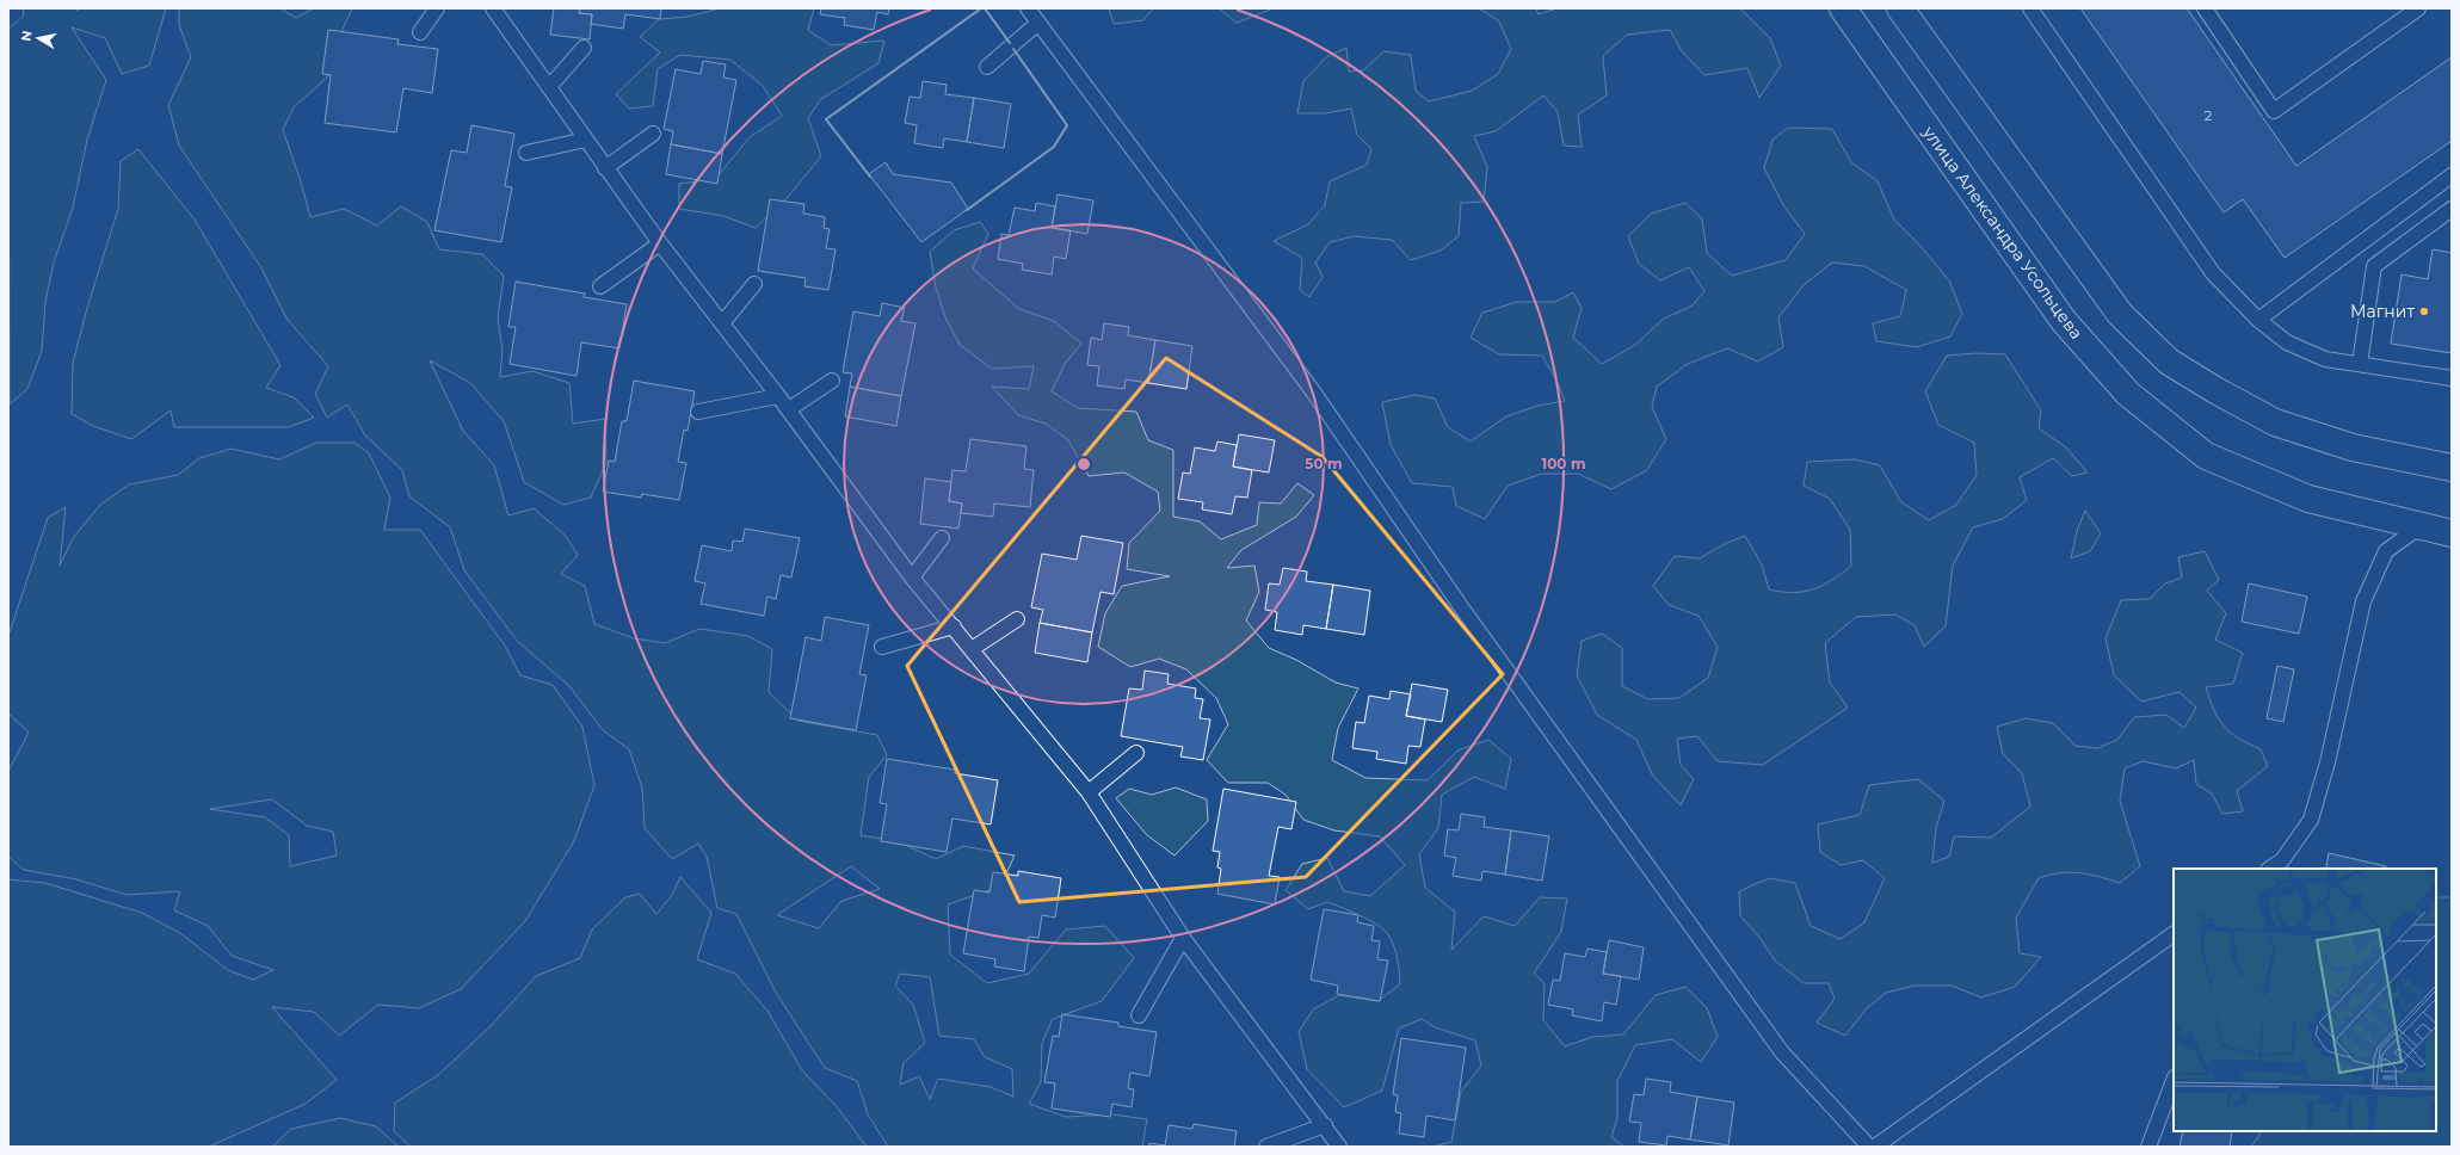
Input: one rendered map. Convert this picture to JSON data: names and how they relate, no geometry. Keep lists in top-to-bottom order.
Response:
{
  "streets": {
    "street": ["улица Александра Усольцева"]
  },
  "places": ["Магнит"],
  "house_numbers": ["2"],
  "north": "left",
  "rings": ["50 m", "100 m"]
}
